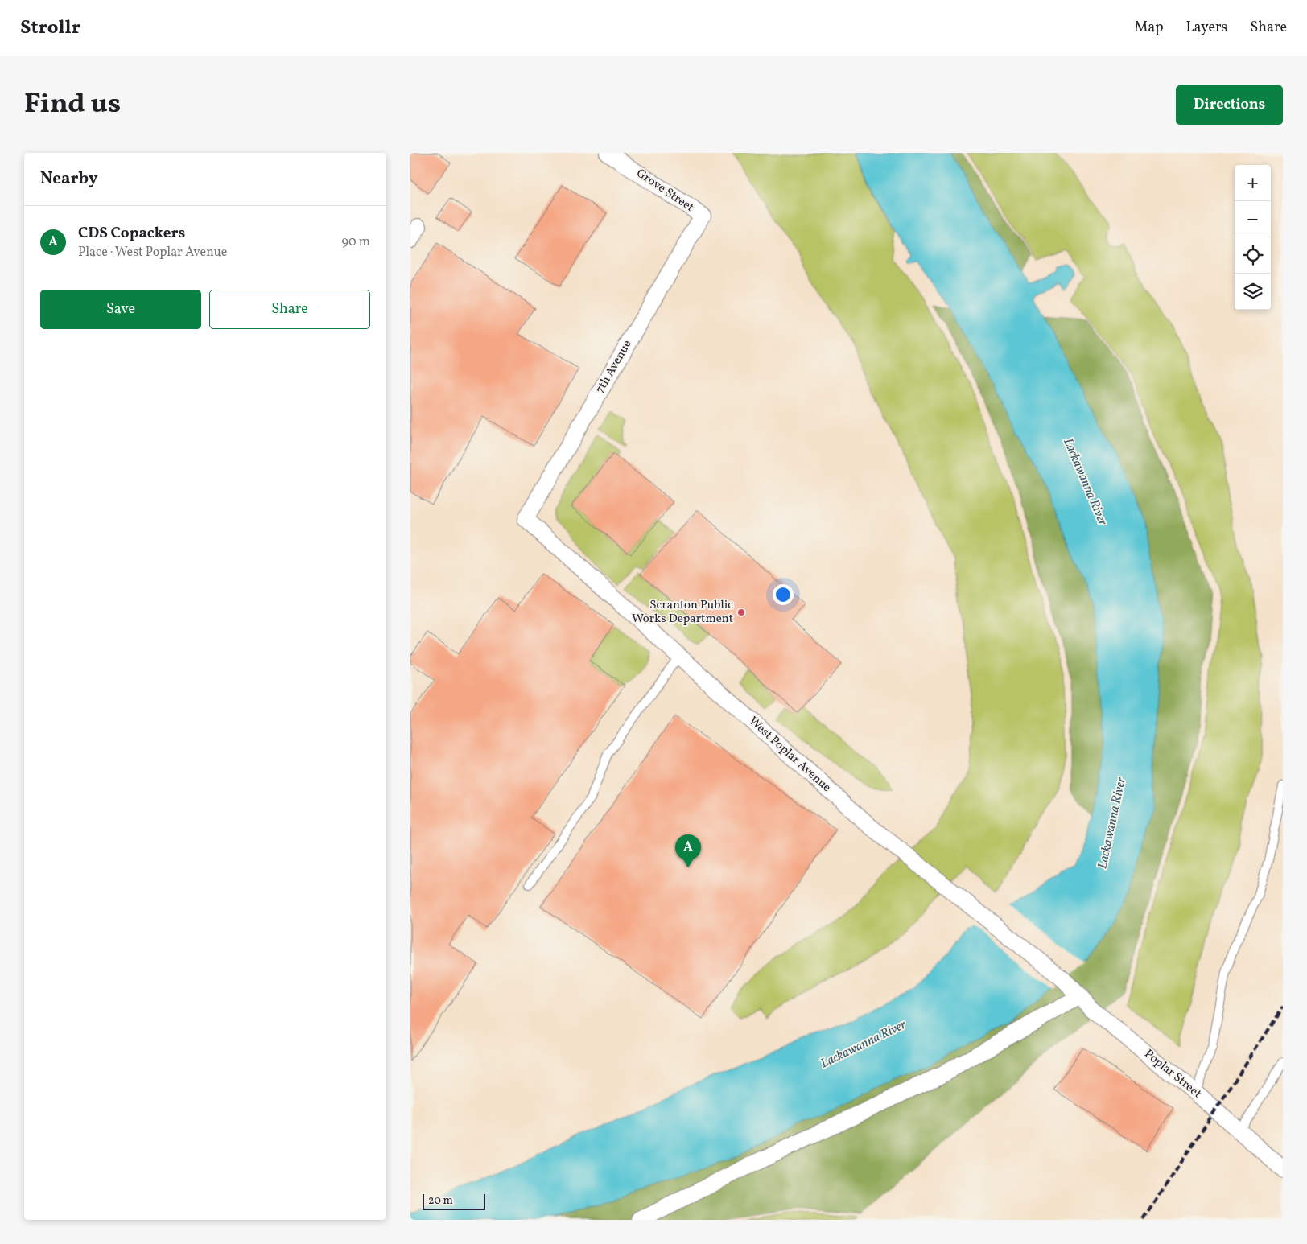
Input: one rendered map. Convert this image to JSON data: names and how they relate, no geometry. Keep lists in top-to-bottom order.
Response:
{
  "streets": {
    "street": [
      "Grove Street",
      "7th Avenue",
      "West Poplar Avenue",
      "Poplar Street"
    ]
  },
  "crossings": [
    ["Grove Street", "7th Avenue"],
    ["7th Avenue", "West Poplar Avenue"],
    ["West Poplar Avenue", "Poplar Street"]
  ],
  "water": ["Lackawanna River"],
  "places": ["Scranton Public Works Department"],
  "scale_bar": "20 m",
  "page": {
    "header": "Strollr",
    "nav": ["Map", "Layers", "Share"],
    "title": "Find us",
    "buttons": [
      "Directions",
      ["Save", "Share"]
    ],
    "heading": "Nearby",
    "map_buttons": ["+", "−"],
    "list": [
      {
        "mark": "A",
        "name": "CDS Copackers",
        "note": "Place · West Poplar Avenue",
        "value": "90 m"
      }
    ],
    "pins": "A",
    "scale": "20 m"
  }
}
